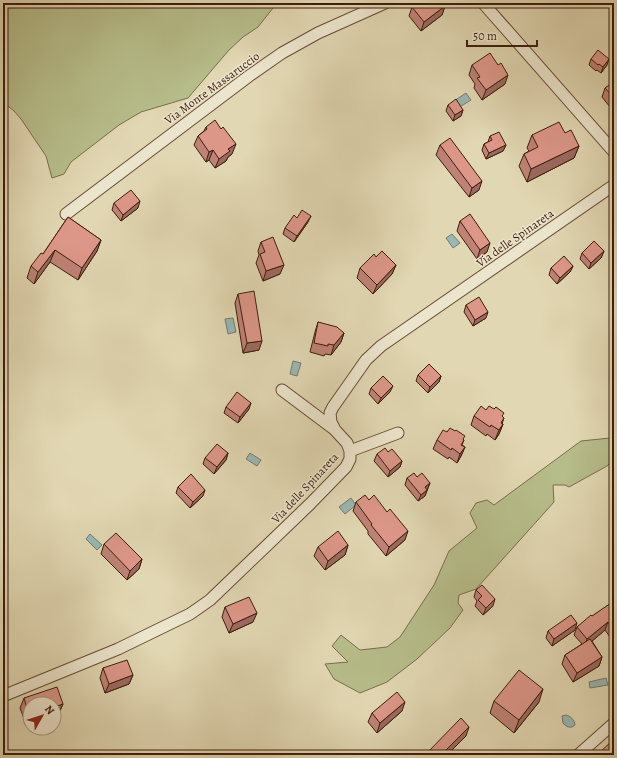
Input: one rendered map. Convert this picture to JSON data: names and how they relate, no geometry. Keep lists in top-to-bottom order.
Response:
{
  "streets": {
    "street": ["Via Monte Massaruccio", "Via delle Spinareta"]
  },
  "scale_bar": "50 m",
  "north": "top right"
}
